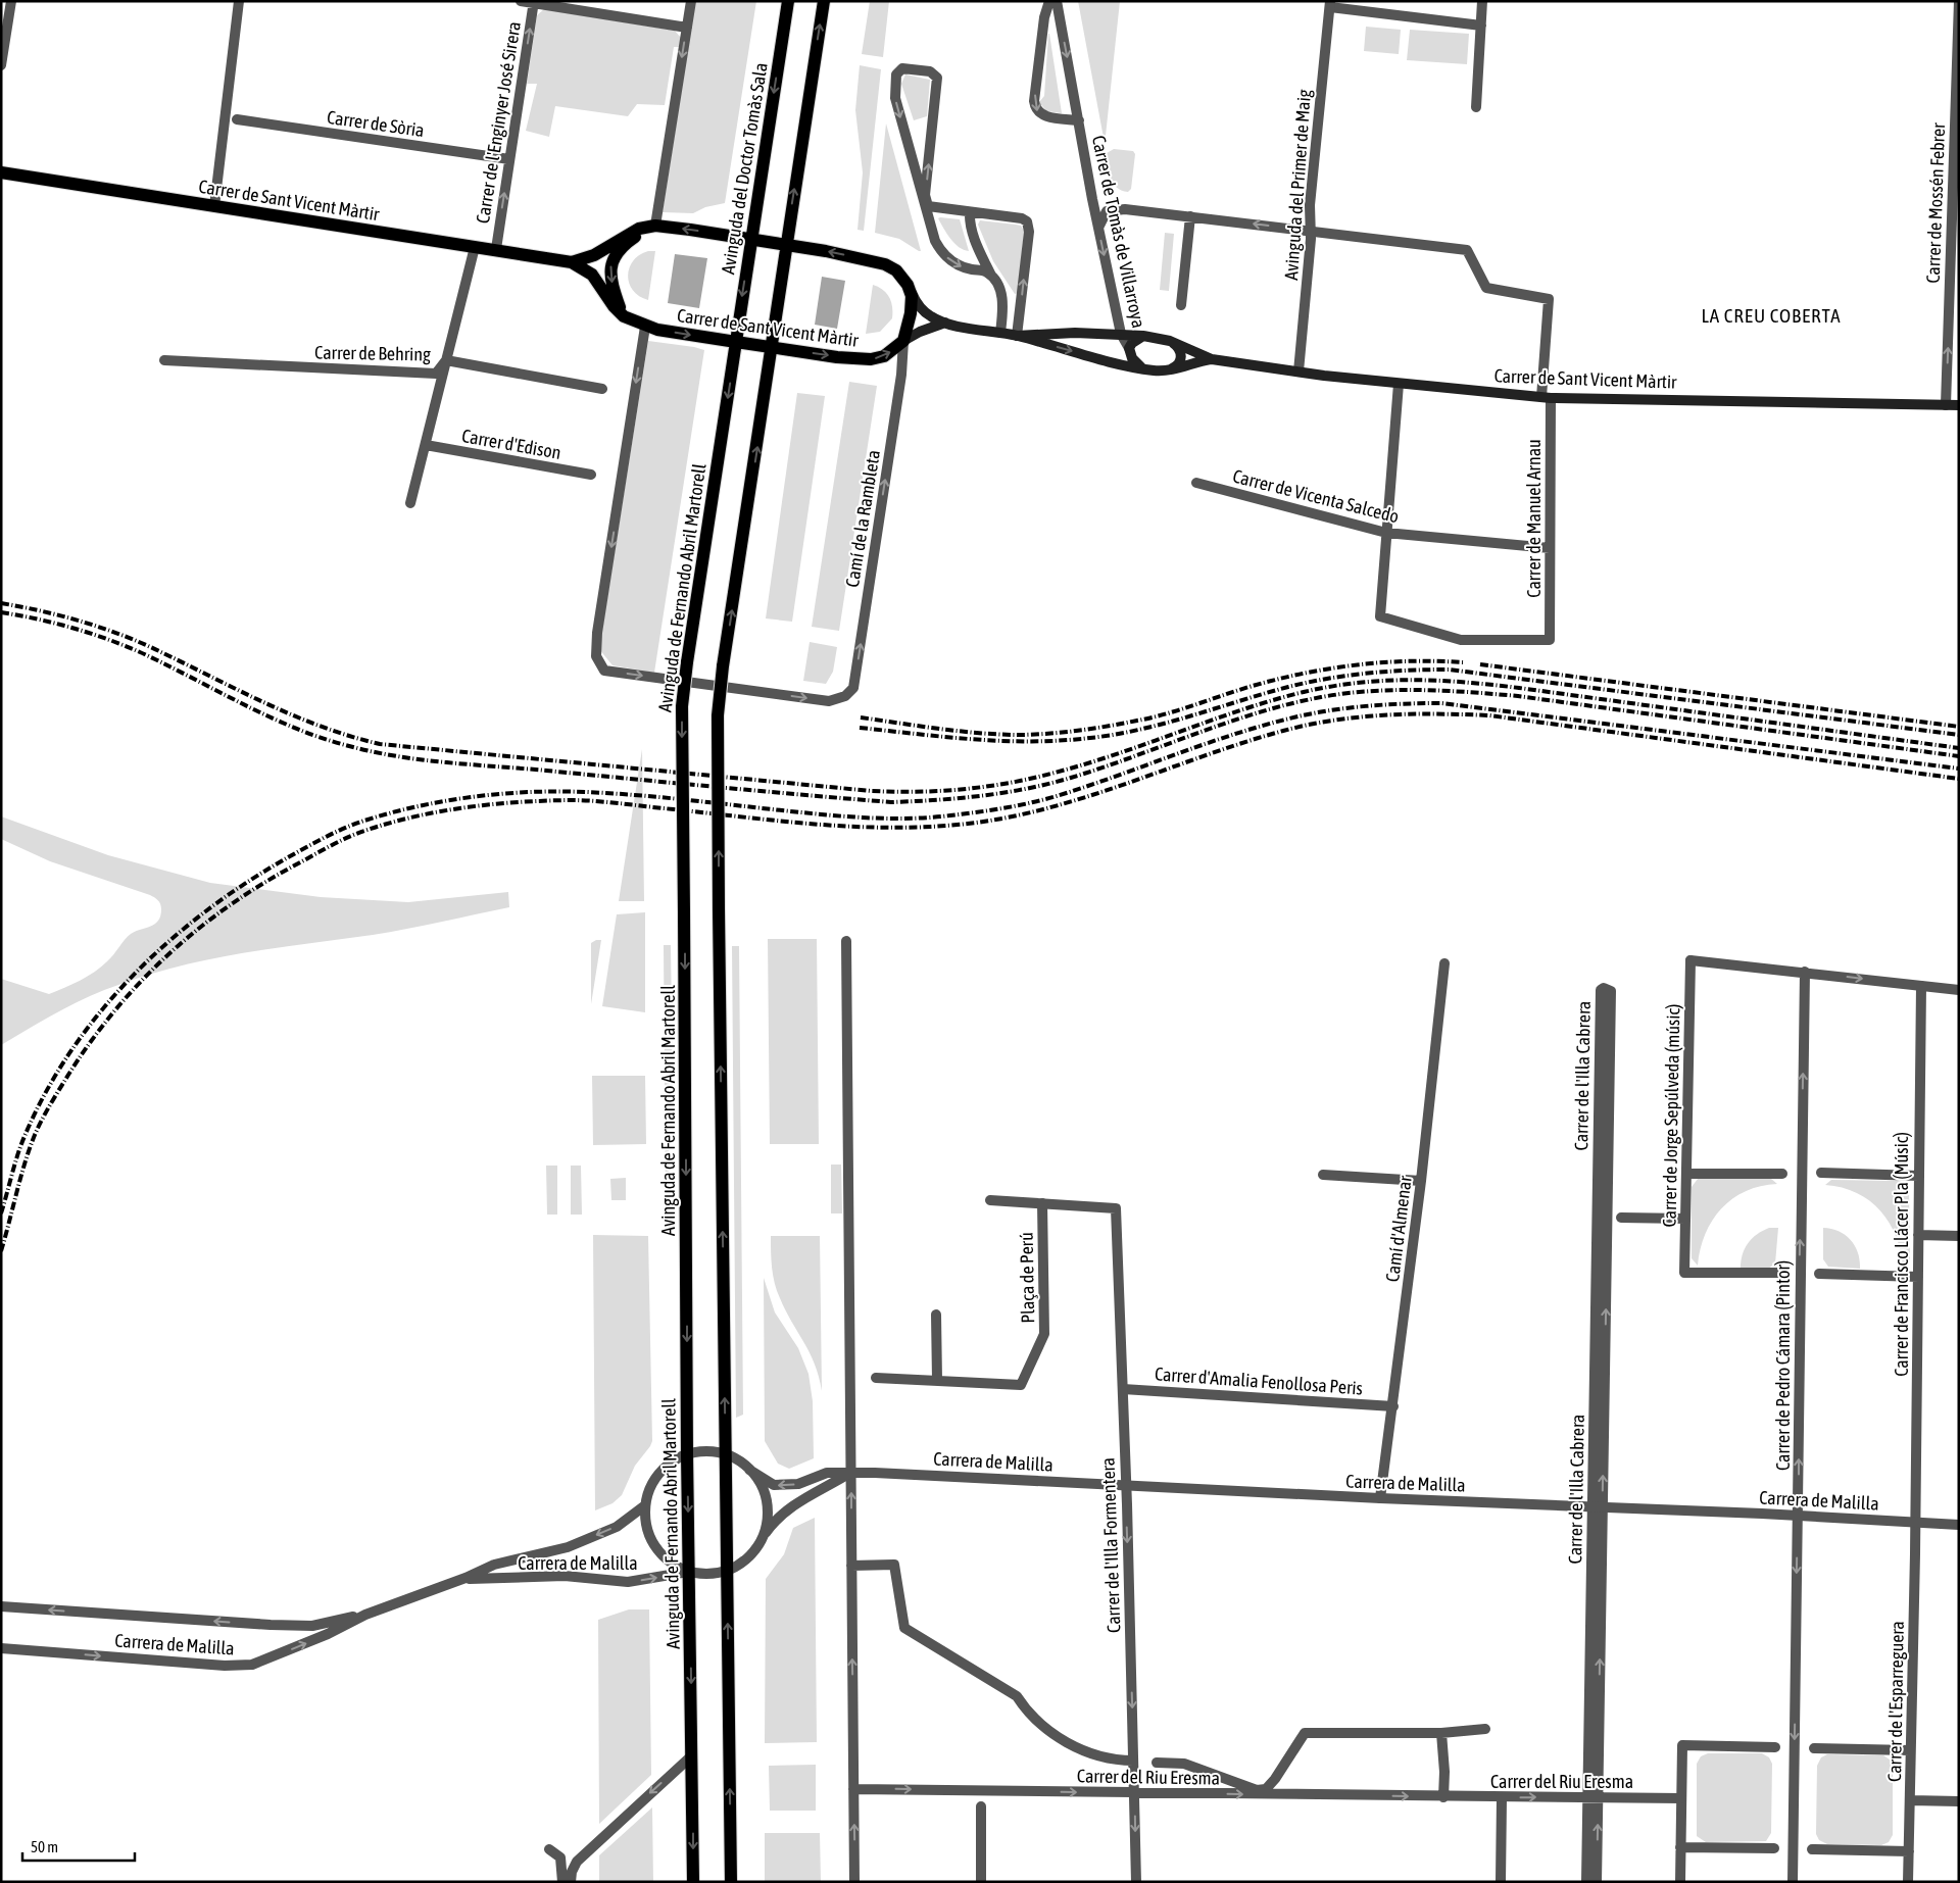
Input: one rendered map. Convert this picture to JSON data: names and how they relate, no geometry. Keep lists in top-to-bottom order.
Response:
{
  "streets": {
    "main road": ["Avinguda del Doctor Tomàs Sala", "Carrer de Sant Vicent Màrtir", "Avinguda de Fernando Abril Martorell"],
    "street": [
      "Carrer de l'Enginyer José Sirera",
      "Carrer de Sòria",
      "Avinguda del Primer de Maig",
      "Carrer de Mossén Febrer",
      "Carrer de Tomàs de Villarroya",
      "Carrer de Behring",
      "Carrer d'Edison",
      "Carrer de Vicenta Salcedo",
      "Camí de la Rambleta",
      "Carrer de Manuel Arnau",
      "Carrer de l'Illa Cabrera",
      "Carrer de Jorge Sepúlveda (músic)",
      "Camí d'Almenar",
      "Carrer de Francisco Llácer Pla (Músic)",
      "Plaça de Perú",
      "Carrer de Pedro Cámara (Pintor)",
      "Carrer d'Amalia Fenollosa Peris",
      "Carrera de Malilla",
      "Carrer de l'Illa Formentera",
      "Carrer de l'Esparreguera",
      "Carrer del Riu Eresma"
    ]
  },
  "crossings": [
    ["Carrer de l'Enginyer José Sirera", "Carrer de Sòria"],
    ["Carrer de l'Enginyer José Sirera", "Carrer de Sant Vicent Màrtir"],
    ["Avinguda del Doctor Tomàs Sala", "Carrer de Sant Vicent Màrtir"],
    ["Avinguda del Doctor Tomàs Sala", "Avinguda de Fernando Abril Martorell"],
    ["Avinguda del Primer de Maig", "Carrer de Sant Vicent Màrtir"],
    ["Avinguda del Primer de Maig", "Carrer de Manuel Arnau"],
    ["Carrer de Sant Vicent Màrtir", "Carrer de Mossén Febrer"],
    ["Carrer de Sant Vicent Màrtir", "Carrer de Tomàs de Villarroya"],
    ["Carrer de Sant Vicent Màrtir", "Camí de la Rambleta"],
    ["Carrer de Sant Vicent Màrtir", "Carrer de Manuel Arnau"],
    ["Carrer de Sant Vicent Màrtir", "Avinguda de Fernando Abril Martorell"],
    ["Carrer de Vicenta Salcedo", "Carrer de Manuel Arnau"],
    ["Avinguda de Fernando Abril Martorell", "Carrera de Malilla"],
    ["Carrer de l'Illa Cabrera", "Carrera de Malilla"],
    ["Carrer de l'Illa Cabrera", "Carrer del Riu Eresma"],
    ["Carrer de Jorge Sepúlveda (músic)", "Carrer de Pedro Cámara (Pintor)"],
    ["Camí d'Almenar", "Carrer d'Amalia Fenollosa Peris"],
    ["Camí d'Almenar", "Carrera de Malilla"],
    ["Carrer de Francisco Llácer Pla (Músic)", "Carrera de Malilla"],
    ["Carrer de Francisco Llácer Pla (Músic)", "Carrer de l'Esparreguera"],
    ["Plaça de Perú", "Carrer de l'Illa Formentera"],
    ["Carrer de Pedro Cámara (Pintor)", "Carrera de Malilla"],
    ["Carrer d'Amalia Fenollosa Peris", "Carrer de l'Illa Formentera"],
    ["Carrera de Malilla", "Carrer de l'Illa Formentera"],
    ["Carrera de Malilla", "Carrer de l'Esparreguera"],
    ["Carrer de l'Illa Formentera", "Carrer del Riu Eresma"]
  ],
  "one_way": [
    "Carrer de l'Enginyer José Sirera",
    "Carrer de Mossén Febrer",
    "Carrer de Tomàs de Villarroya",
    "Carrer de l'Illa Formentera",
    "Carrer del Riu Eresma"
  ],
  "districts": ["LA CREU COBERTA"],
  "scale_bar": "50 m"
}
